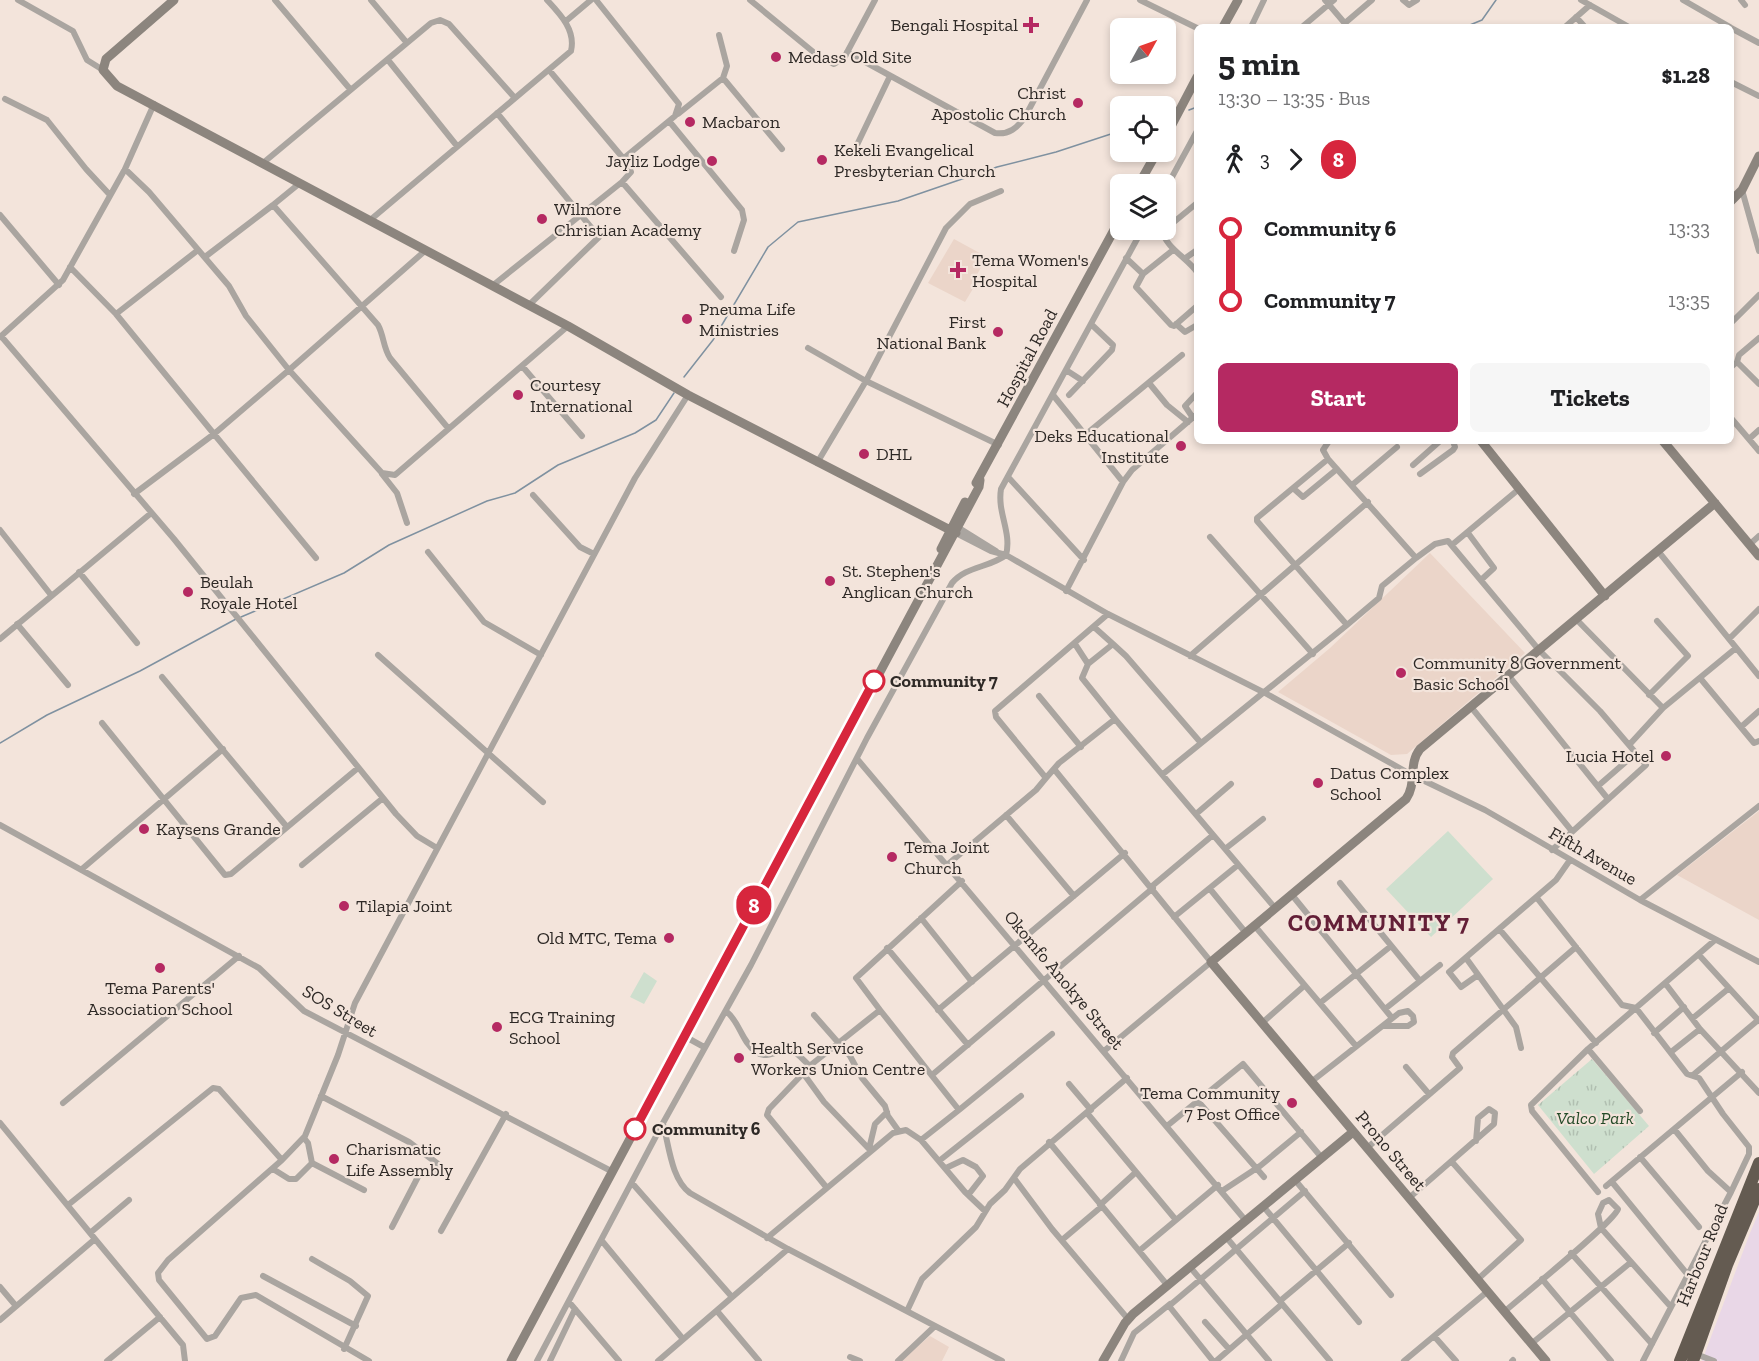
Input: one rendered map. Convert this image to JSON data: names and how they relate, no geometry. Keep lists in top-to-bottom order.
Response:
{
  "streets": {
    "highway": ["Harbour Road"],
    "street": [
      "Hospital Road",
      "Fifth Avenue",
      "Okomfo Anokye Street",
      "SOS Street",
      "Prono Street"
    ]
  },
  "crossings": [
    ["Hospital Road", "Fifth Avenue"],
    ["Hospital Road", "SOS Street"]
  ],
  "districts": ["COMMUNITY 7"],
  "parks": ["Valco Park"],
  "places": {
    "health": ["Bengali Hospital", "Tema Women's Hospital"],
    "other": [
      "Medass Old Site",
      "Christ Apostolic Church",
      "Macbaron",
      "Kekeli Evangelical Presbyterian Church",
      "Jayliz Lodge",
      "Wilmore Christian Academy",
      "Pneuma Life Ministries",
      "First National Bank",
      "Courtesy International",
      "Deks Educational Institute",
      "DHL",
      "St. Stephen's Anglican Church",
      "Beulah Royale Hotel",
      "Community 8 Government Basic School",
      "Community 7",
      "Lucia Hotel",
      "Datus Complex School",
      "Kaysens Grande",
      "Tema Joint Church",
      "Tilapia Joint",
      "Old MTC, Tema",
      "Tema Parents' Association School",
      "ECG Training School",
      "Health Service Workers Union Centre",
      "Tema Community 7 Post Office",
      "Community 6",
      "Charismatic Life Assembly"
    ]
  },
  "lines": ["bus line 8"],
  "north": "top right",
  "page": {
    "on_map": "8",
    "heading": ["5 min", "13:30 – 13:35 · Bus", "$1.28"],
    "legs": ["3", "8"],
    "list": [
      {
        "name": "Community 6",
        "value": "13:33"
      },
      {
        "name": "Community 7",
        "value": "13:35"
      }
    ],
    "buttons": ["Start", "Tickets"]
  }
}
